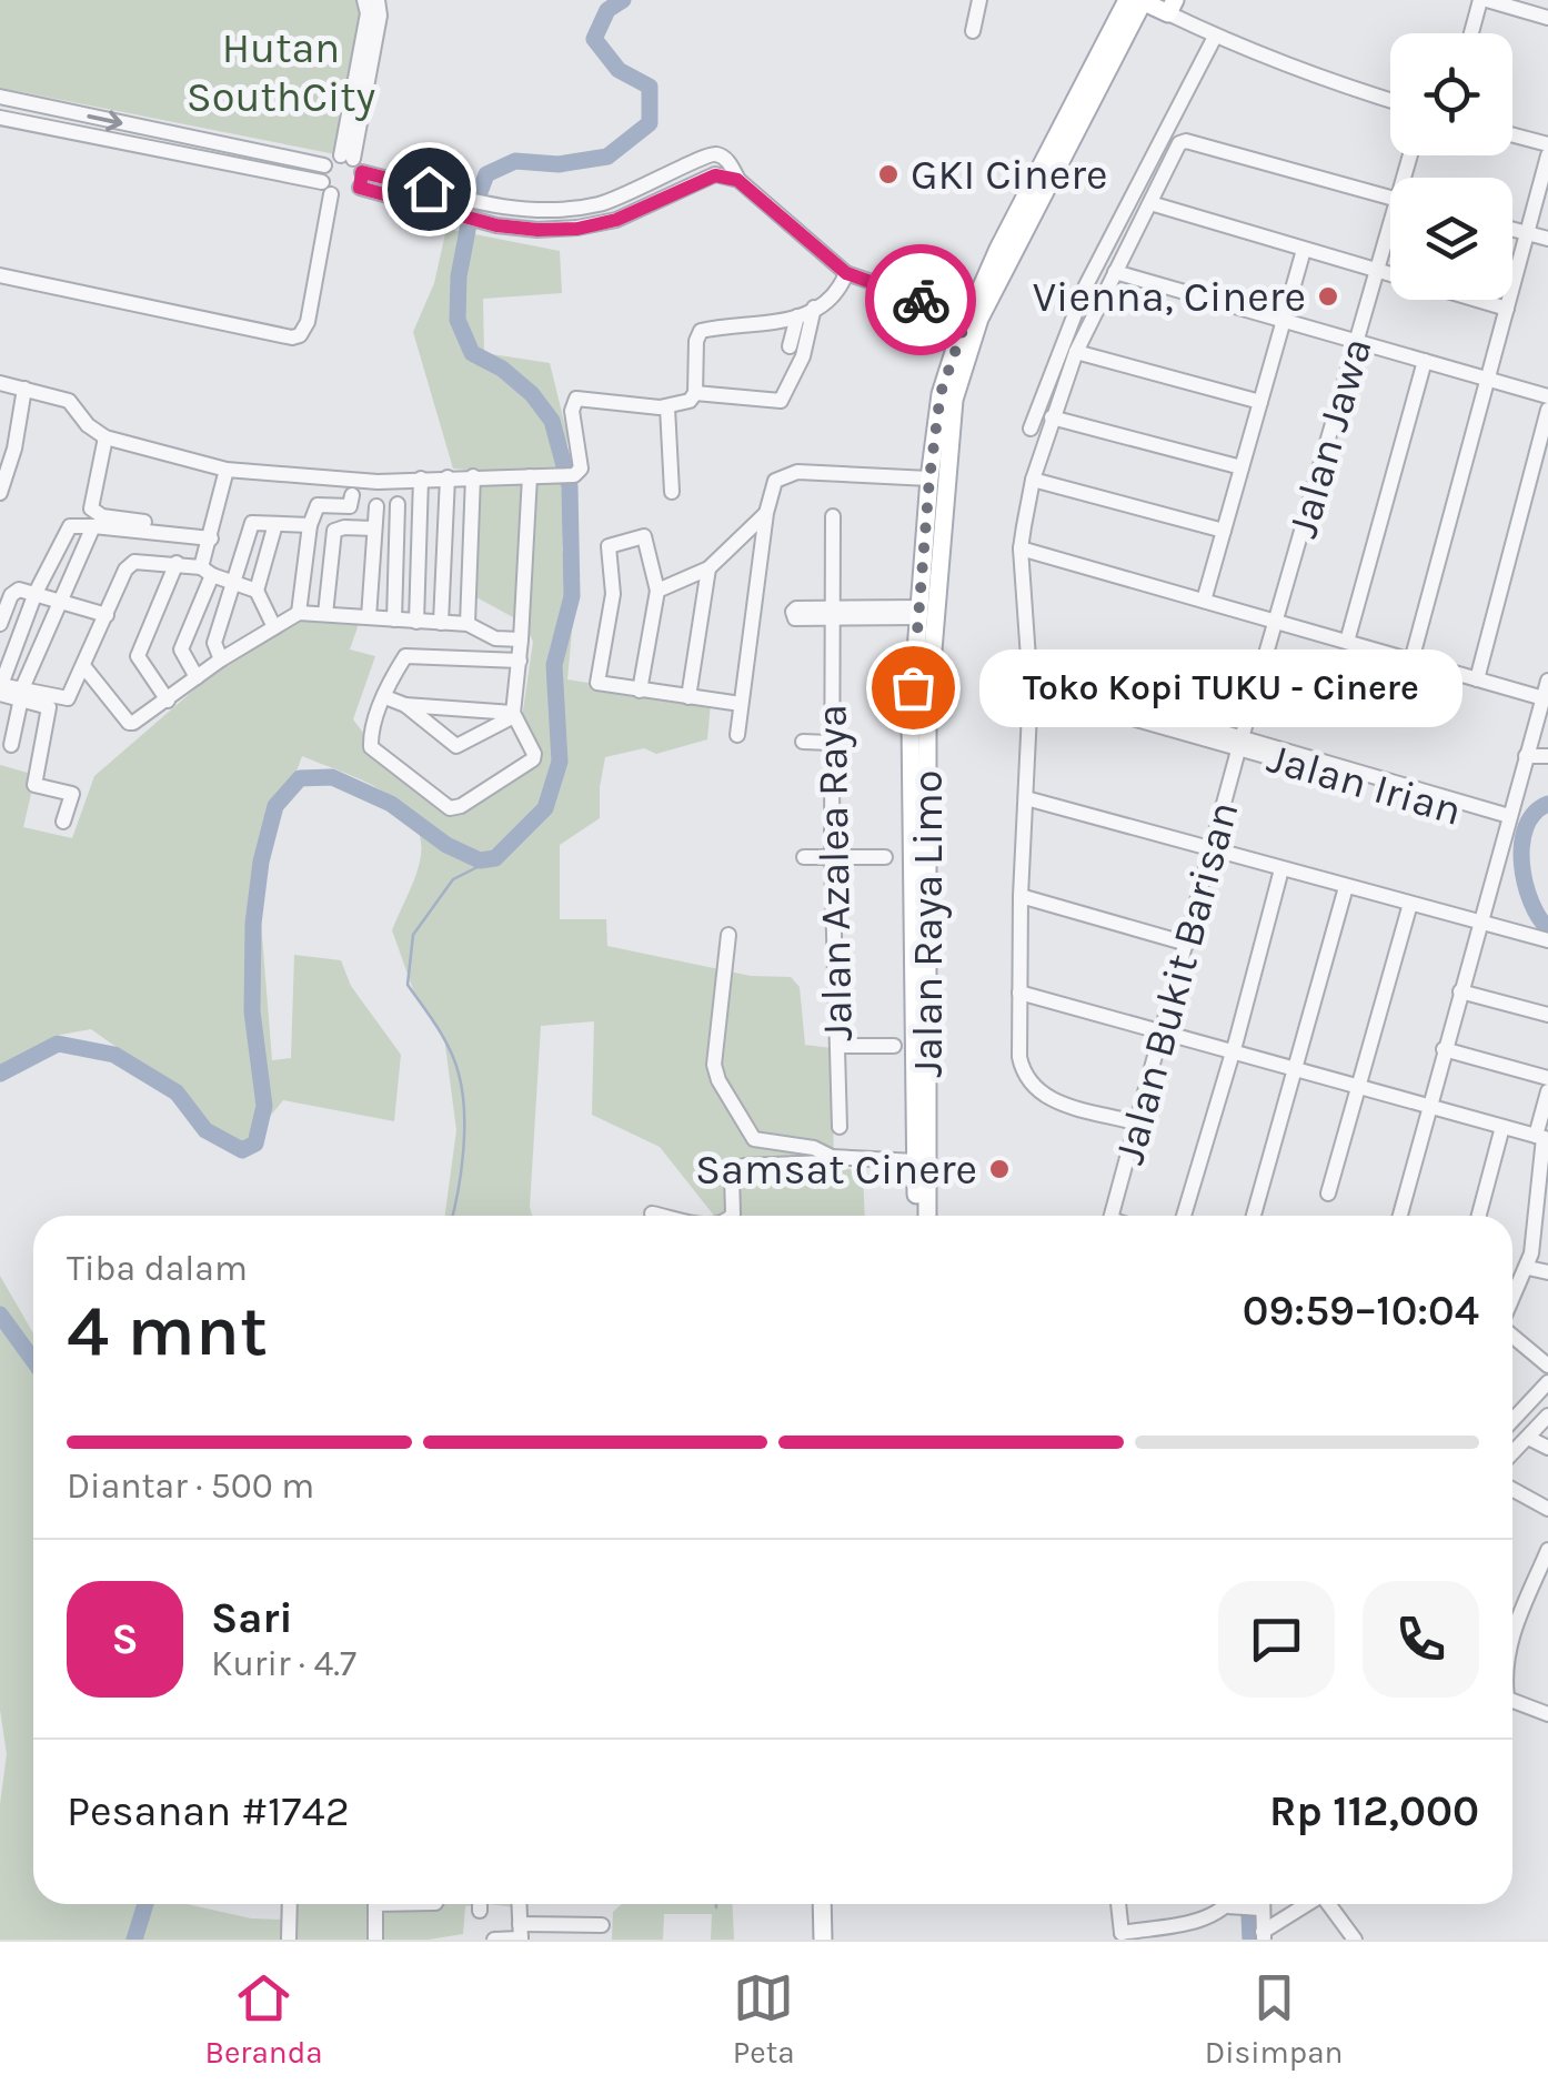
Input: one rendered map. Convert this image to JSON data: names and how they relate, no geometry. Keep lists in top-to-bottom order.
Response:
{
  "streets": {
    "main road": ["Jalan Raya Limo"],
    "street": [
      "Jalan Jawa",
      "Jalan Irian",
      "Jalan Azalea Raya",
      "Jalan Bukit Barisan"
    ]
  },
  "crossings": [
    ["Jalan Jawa", "Jalan Irian"],
    ["Jalan Jawa", "Jalan Bukit Barisan"],
    ["Jalan Irian", "Jalan Bukit Barisan"]
  ],
  "parks": ["Hutan SouthCity"],
  "places": [
    "GKI Cinere",
    "Vienna, Cinere",
    "Toko Kopi TUKU - Cinere",
    "Samsat Cinere"
  ],
  "page": {
    "bubble": "Toko Kopi TUKU - Cinere",
    "heading": ["4 mnt", "Tiba dalam", "09:59–10:04"],
    "panel": [
      "Sari",
      "Kurir · 4.7",
      "Pesanan #1742",
      "Rp 112,000"
    ],
    "bar": "Diantar · 500 m",
    "round": "S",
    "tabs": ["Beranda", "Peta", "Disimpan"]
  }
}
